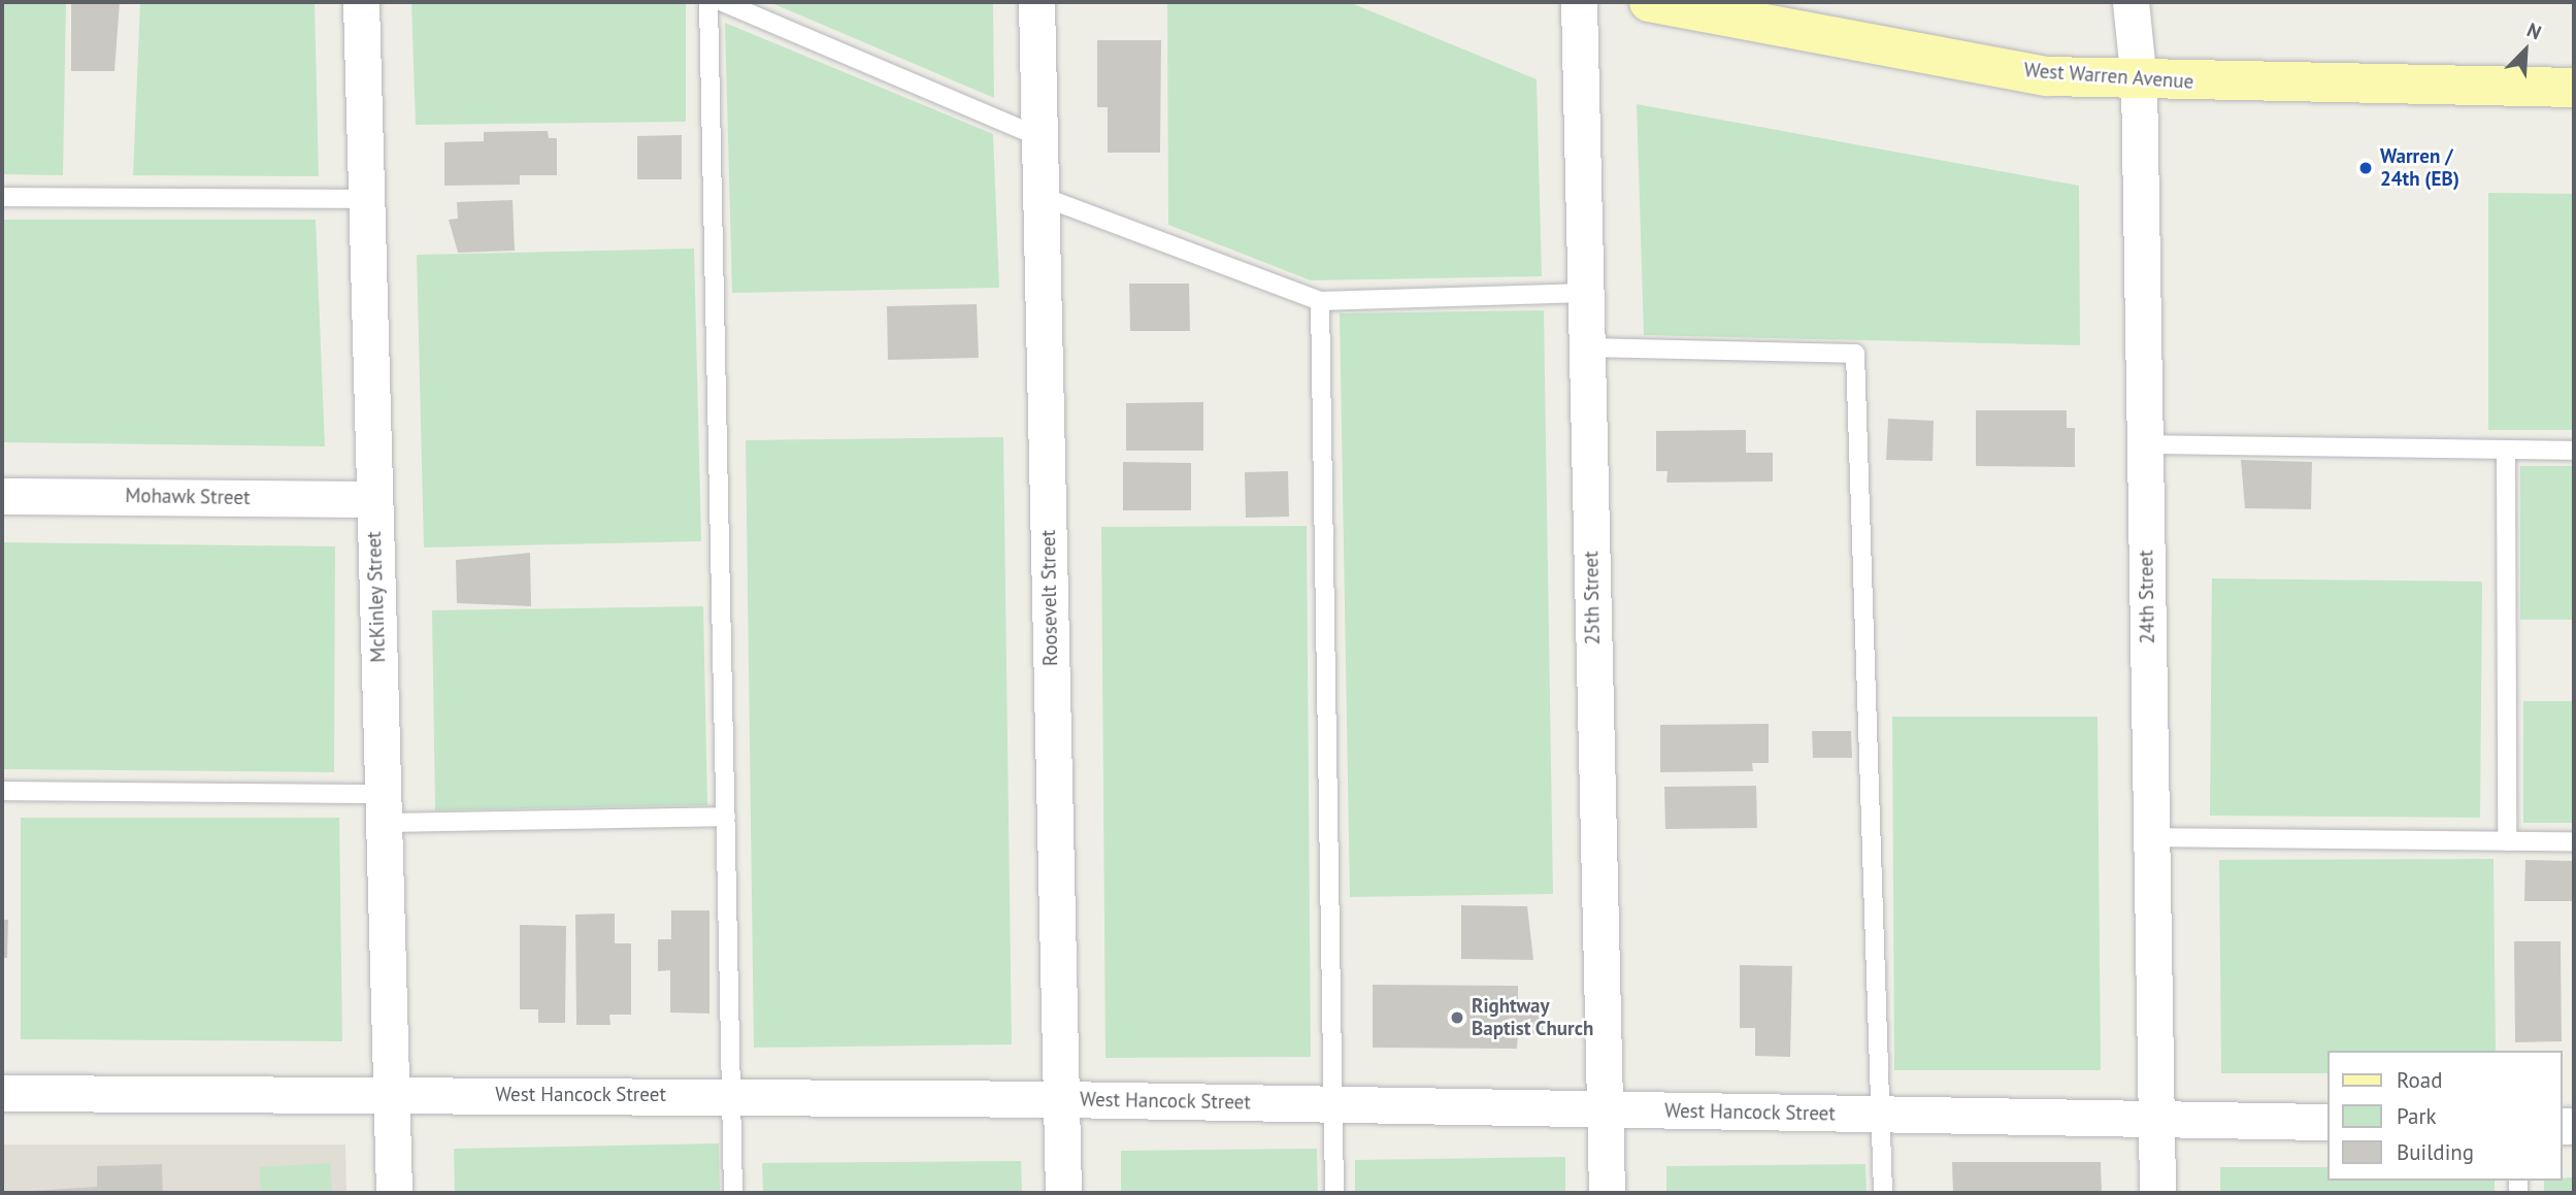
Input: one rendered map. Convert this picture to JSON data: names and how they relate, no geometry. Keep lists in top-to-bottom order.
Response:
{
  "streets": {
    "main road": ["West Warren Avenue"],
    "street": [
      "Mohawk Street",
      "McKinley Street",
      "24th Street",
      "Roosevelt Street",
      "25th Street",
      "West Hancock Street"
    ]
  },
  "crossings": [
    ["West Warren Avenue", "24th Street"],
    ["Mohawk Street", "McKinley Street"],
    ["McKinley Street", "West Hancock Street"],
    ["24th Street", "West Hancock Street"],
    ["Roosevelt Street", "West Hancock Street"],
    ["25th Street", "West Hancock Street"]
  ],
  "places": ["Warren / 24th (EB)", "Rightway Baptist Church"],
  "legend": ["Road", "Park", "Building"],
  "north": "top right"
}
